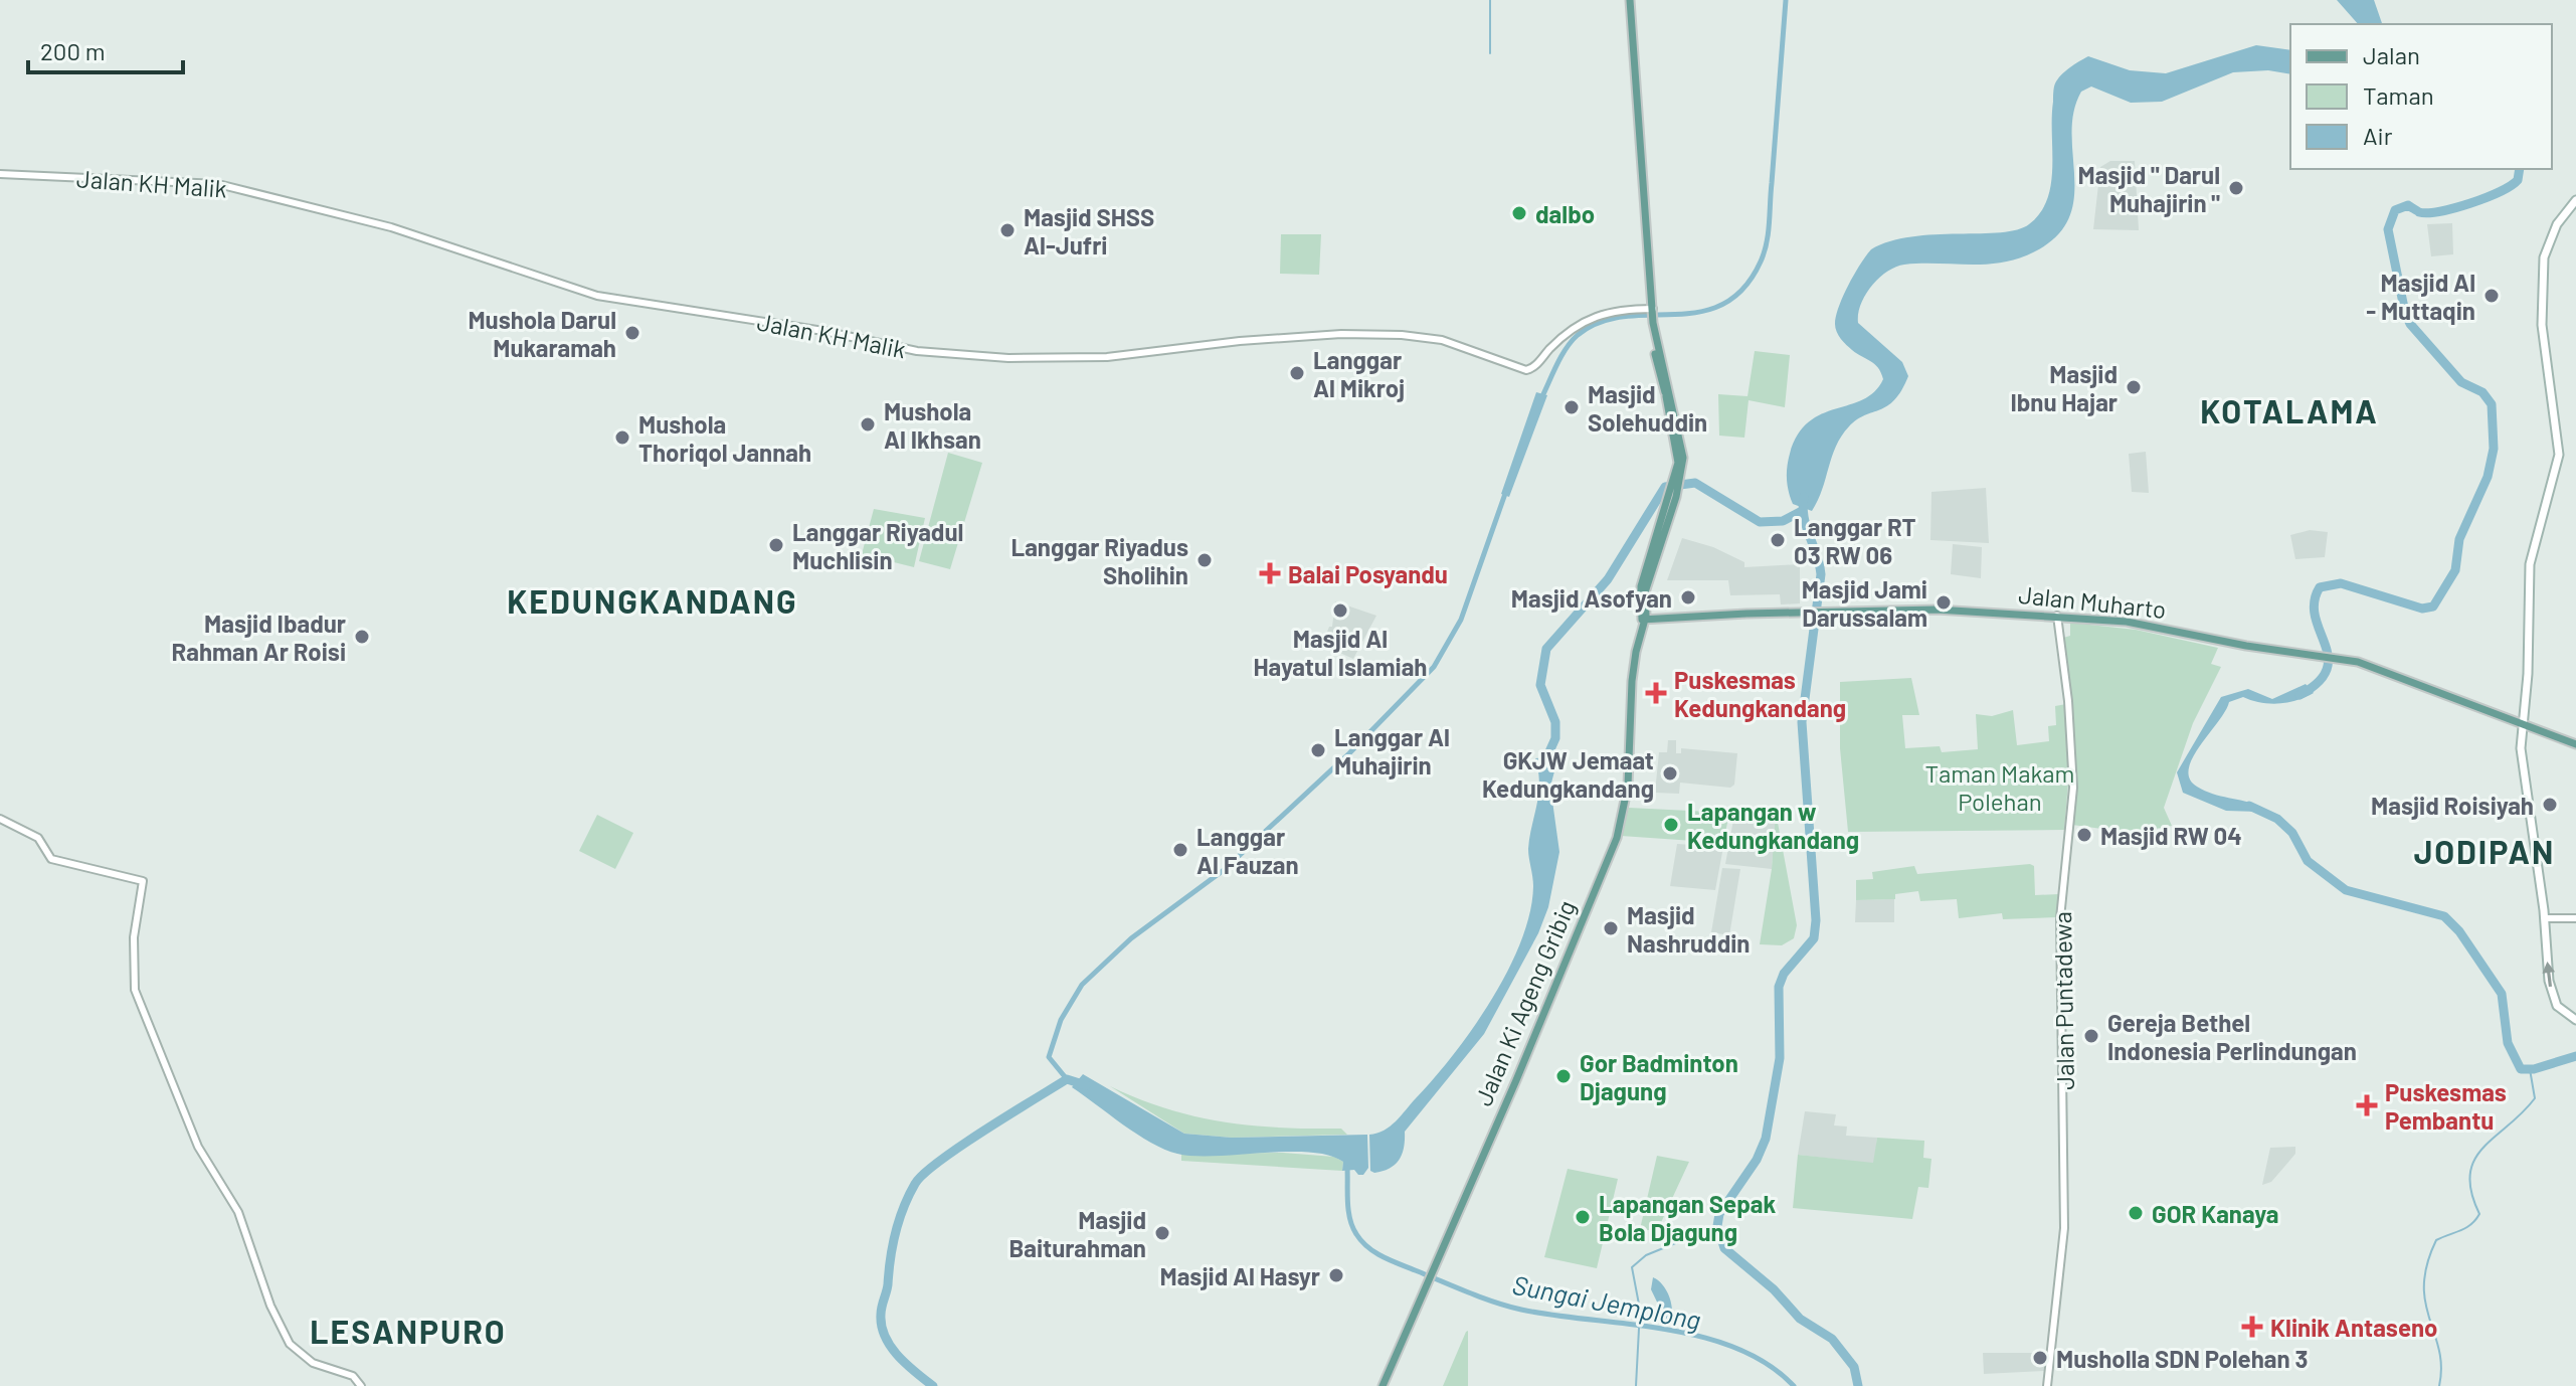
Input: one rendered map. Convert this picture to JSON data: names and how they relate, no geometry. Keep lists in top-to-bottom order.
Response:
{
  "streets": {
    "main road": ["Jalan Muharto", "Jalan Ki Ageng Gribig"],
    "street": ["Jalan KH Malik", "Jalan Puntadewa"]
  },
  "crossings": [
    ["Jalan Muharto", "Jalan Puntadewa"],
    ["Jalan Muharto", "Jalan Ki Ageng Gribig"]
  ],
  "districts": [
    "KOTALAMA",
    "KEDUNGKANDANG",
    "JODIPAN",
    "LESANPURO"
  ],
  "water": ["Sungai Jemplong"],
  "parks": ["Taman Makam Polehan"],
  "places": {
    "other": [
      "Masjid \" Darul Muhajirin \"",
      "dalbo",
      "Masjid SHSS Al-Jufri",
      "Masjid Al - Muttaqin",
      "Mushola Darul Mukaramah",
      "Langgar Al Mikroj",
      "Masjid Ibnu Hajar",
      "Masjid Solehuddin",
      "Mushola Al Ikhsan",
      "Mushola Thoriqol Jannah",
      "Langgar RT 03 RW 06",
      "Langgar Riyadul Muchlisin",
      "Langgar Riyadus Sholihin",
      "Masjid Asofyan",
      "Masjid Jami Darussalam",
      "Masjid Al Hayatul Islamiah",
      "Masjid Ibadur Rahman Ar Roisi",
      "Langgar Al Muhajirin",
      "GKJW Jemaat Kedungkandang",
      "Masjid Roisiyah",
      "Lapangan w Kedungkandang",
      "Masjid RW 04",
      "Langgar Al Fauzan",
      "Masjid Nashruddin",
      "Gereja Bethel Indonesia Perlindungan",
      "Gor Badminton Djagung",
      "GOR Kanaya",
      "Lapangan Sepak Bola Djagung",
      "Masjid Baiturahman",
      "Masjid Al Hasyr",
      "Musholla SDN Polehan 3"
    ],
    "health": [
      "Balai Posyandu",
      "Puskesmas Kedungkandang",
      "Puskesmas Pembantu",
      "Klinik Antaseno"
    ]
  },
  "legend": ["Jalan", "Taman", "Air"],
  "scale_bar": "200 m"
}
